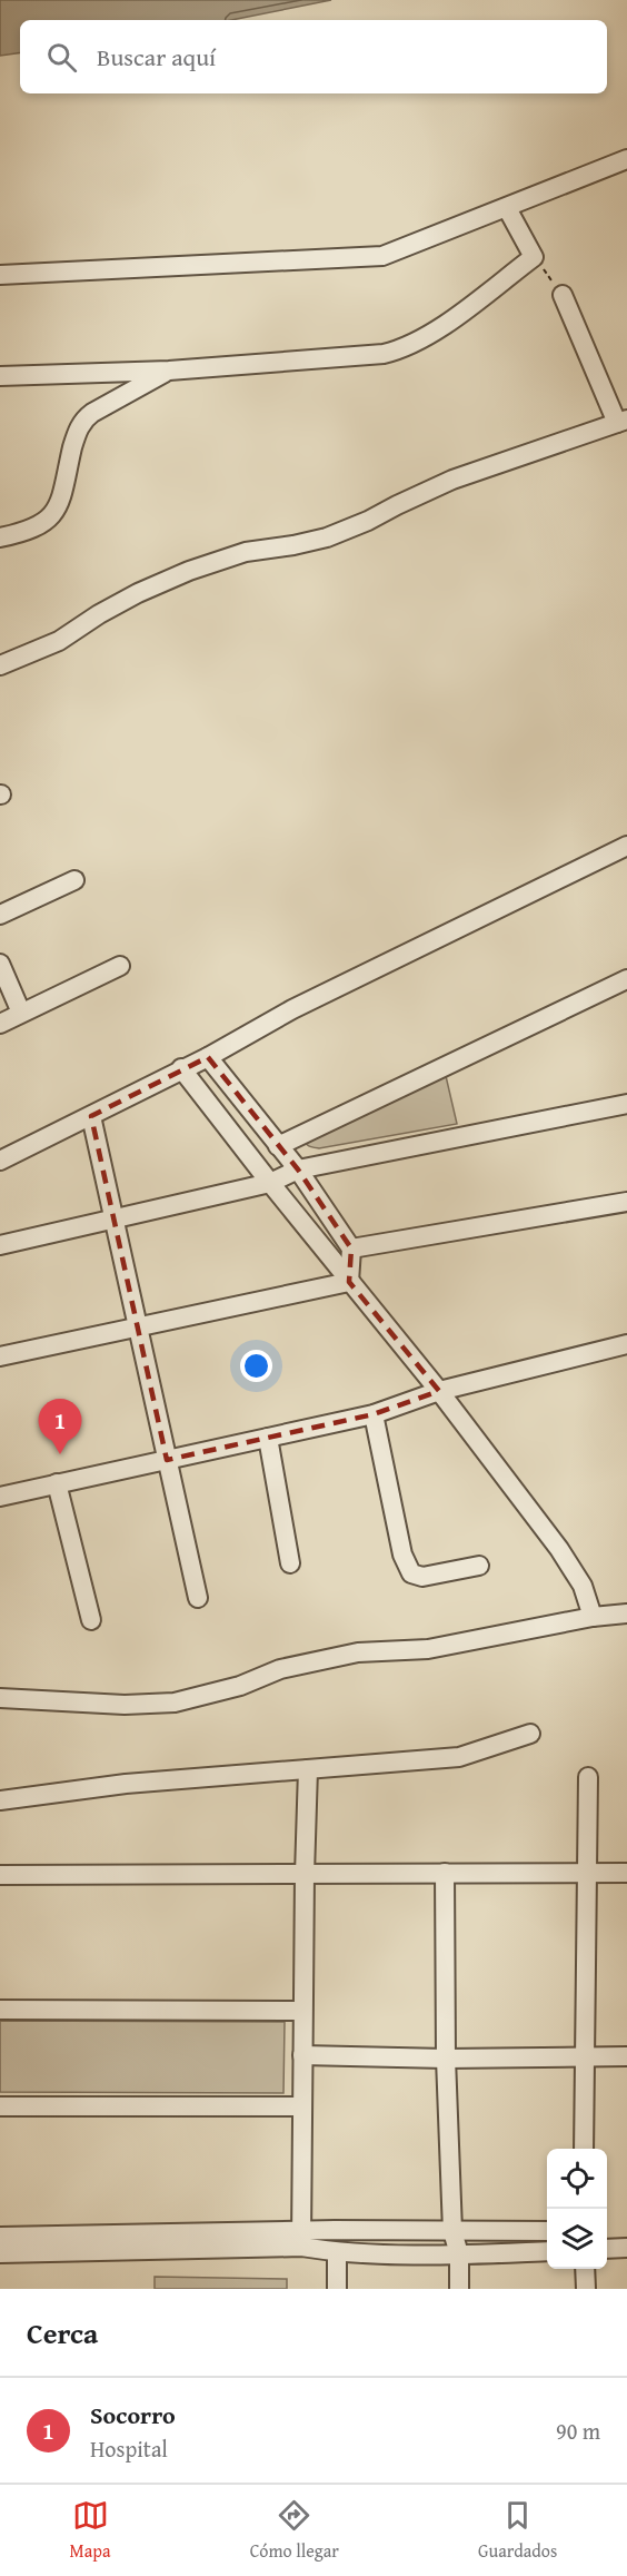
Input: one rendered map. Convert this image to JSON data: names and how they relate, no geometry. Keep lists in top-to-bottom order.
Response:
{
  "page": {
    "search": "Buscar aquí",
    "pins": "1",
    "heading": "Cerca",
    "list": [
      {
        "mark": "1",
        "name": "Socorro",
        "note": "Hospital",
        "value": "90 m"
      }
    ],
    "nav": ["Mapa", "Cómo llegar", "Guardados"]
  }
}
